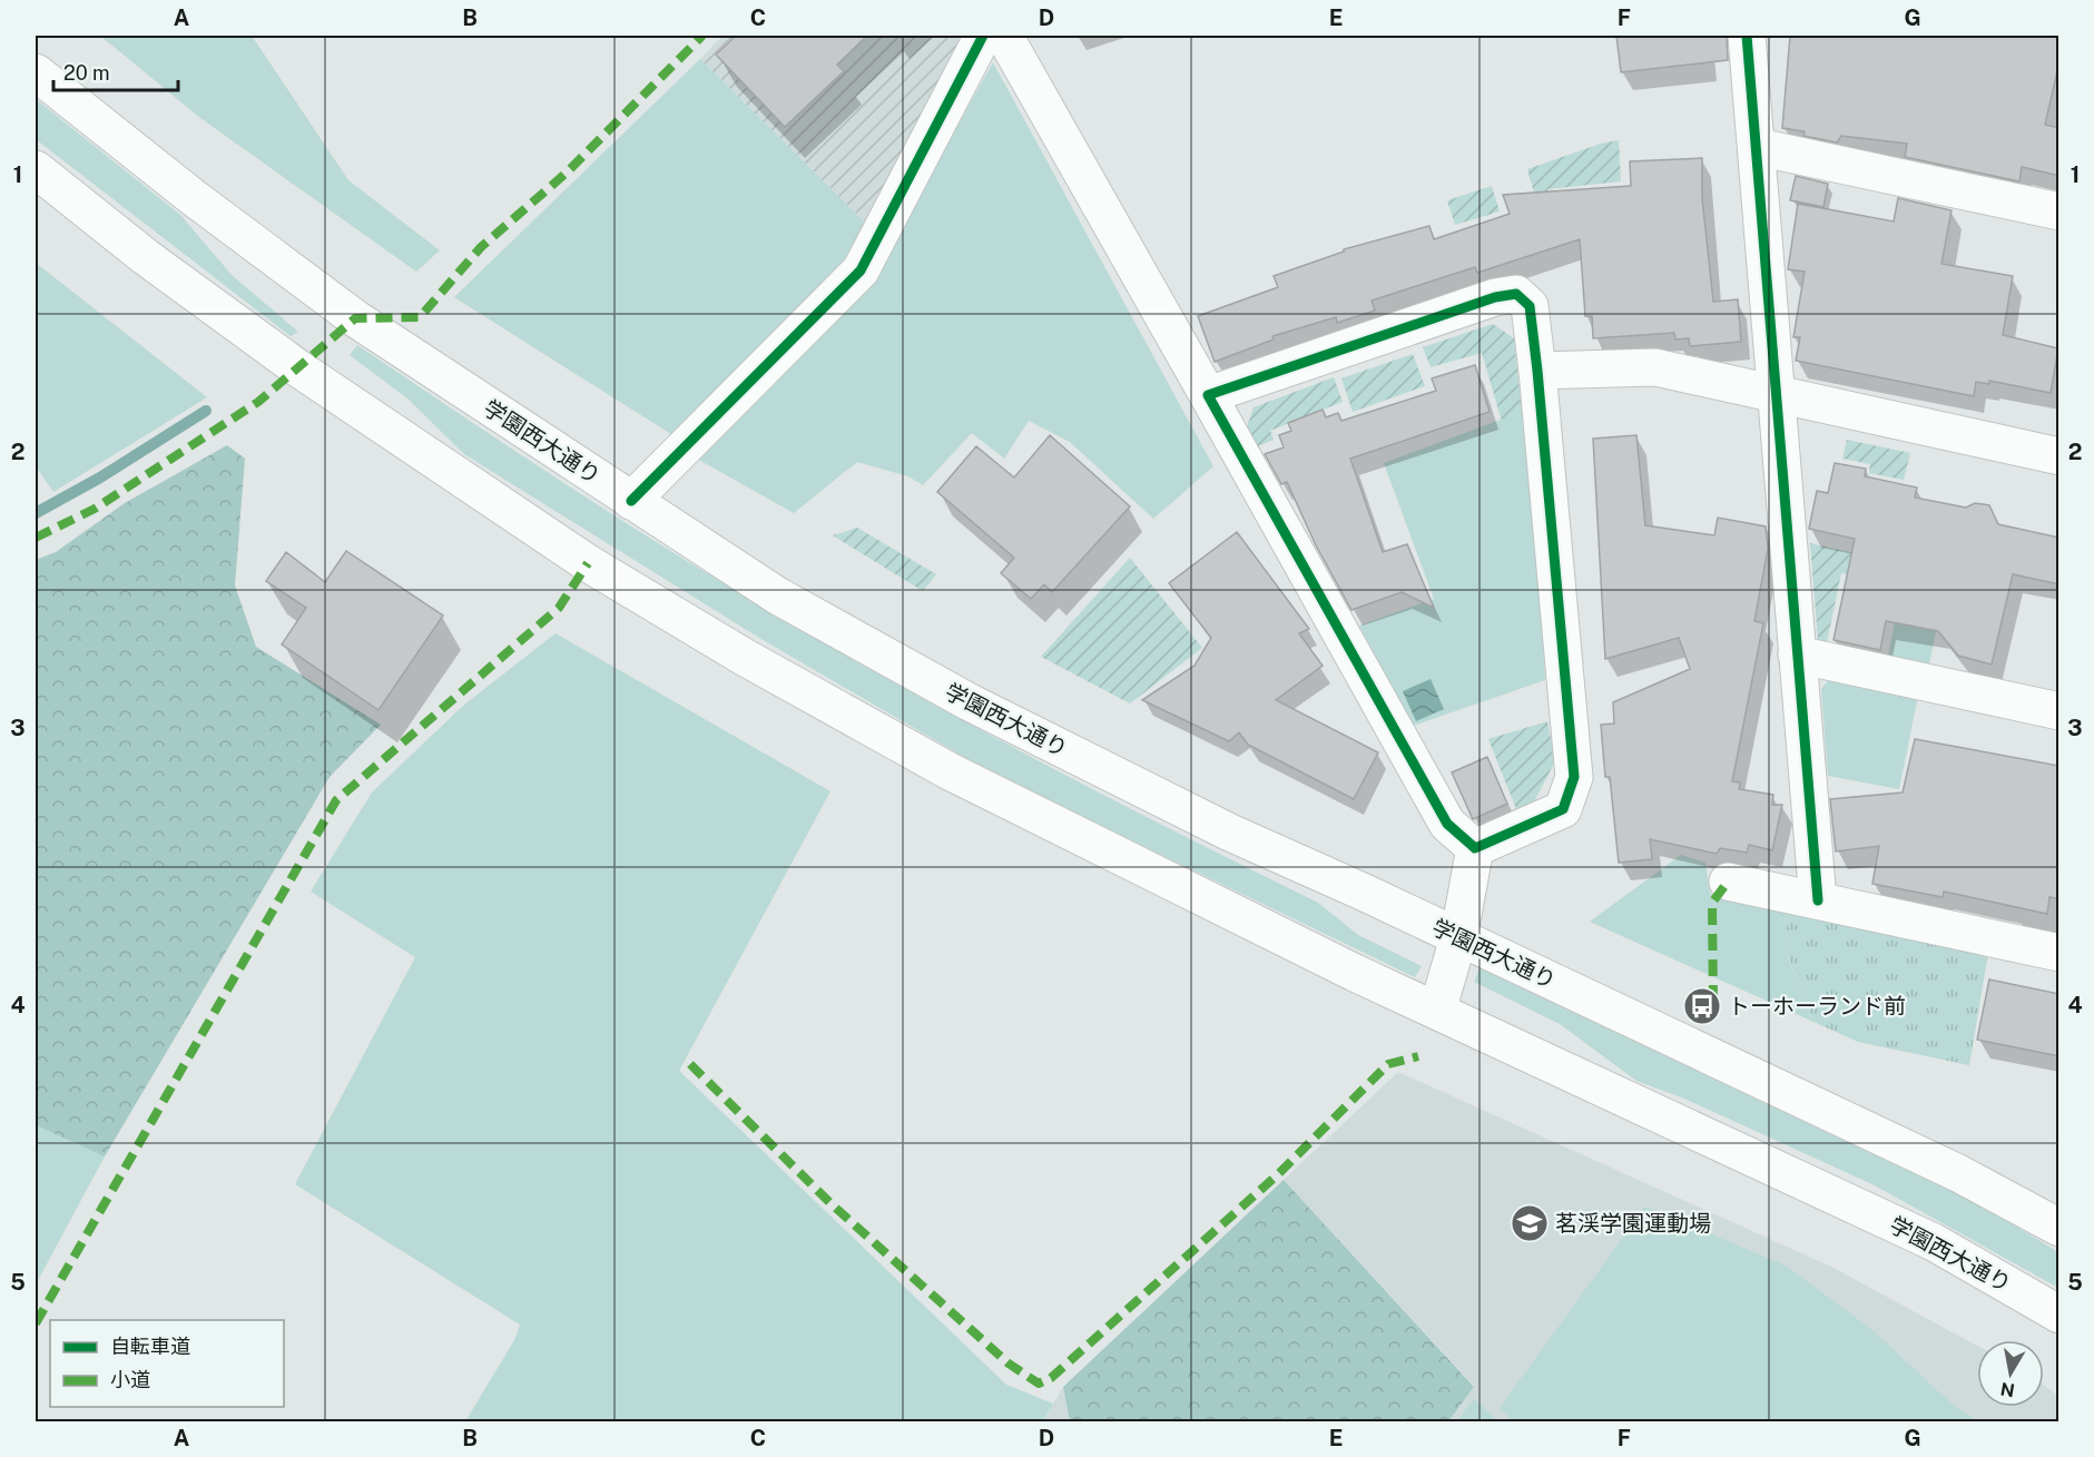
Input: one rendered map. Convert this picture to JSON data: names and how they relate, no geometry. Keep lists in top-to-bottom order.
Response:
{
  "streets": {
    "street": ["学園西大通り"]
  },
  "places": {
    "bus stop": ["トーホーランド前"],
    "school or university": ["茗渓学園運動場"]
  },
  "legend": ["自転車道", "小道"],
  "scale_bar": "20 m",
  "north": "bottom",
  "grid": {
    "columns": [
      "A",
      "B",
      "C",
      "D",
      "E",
      "F",
      "G"
    ],
    "rows": [
      "1",
      "2",
      "3",
      "4",
      "5"
    ]
  }
}
